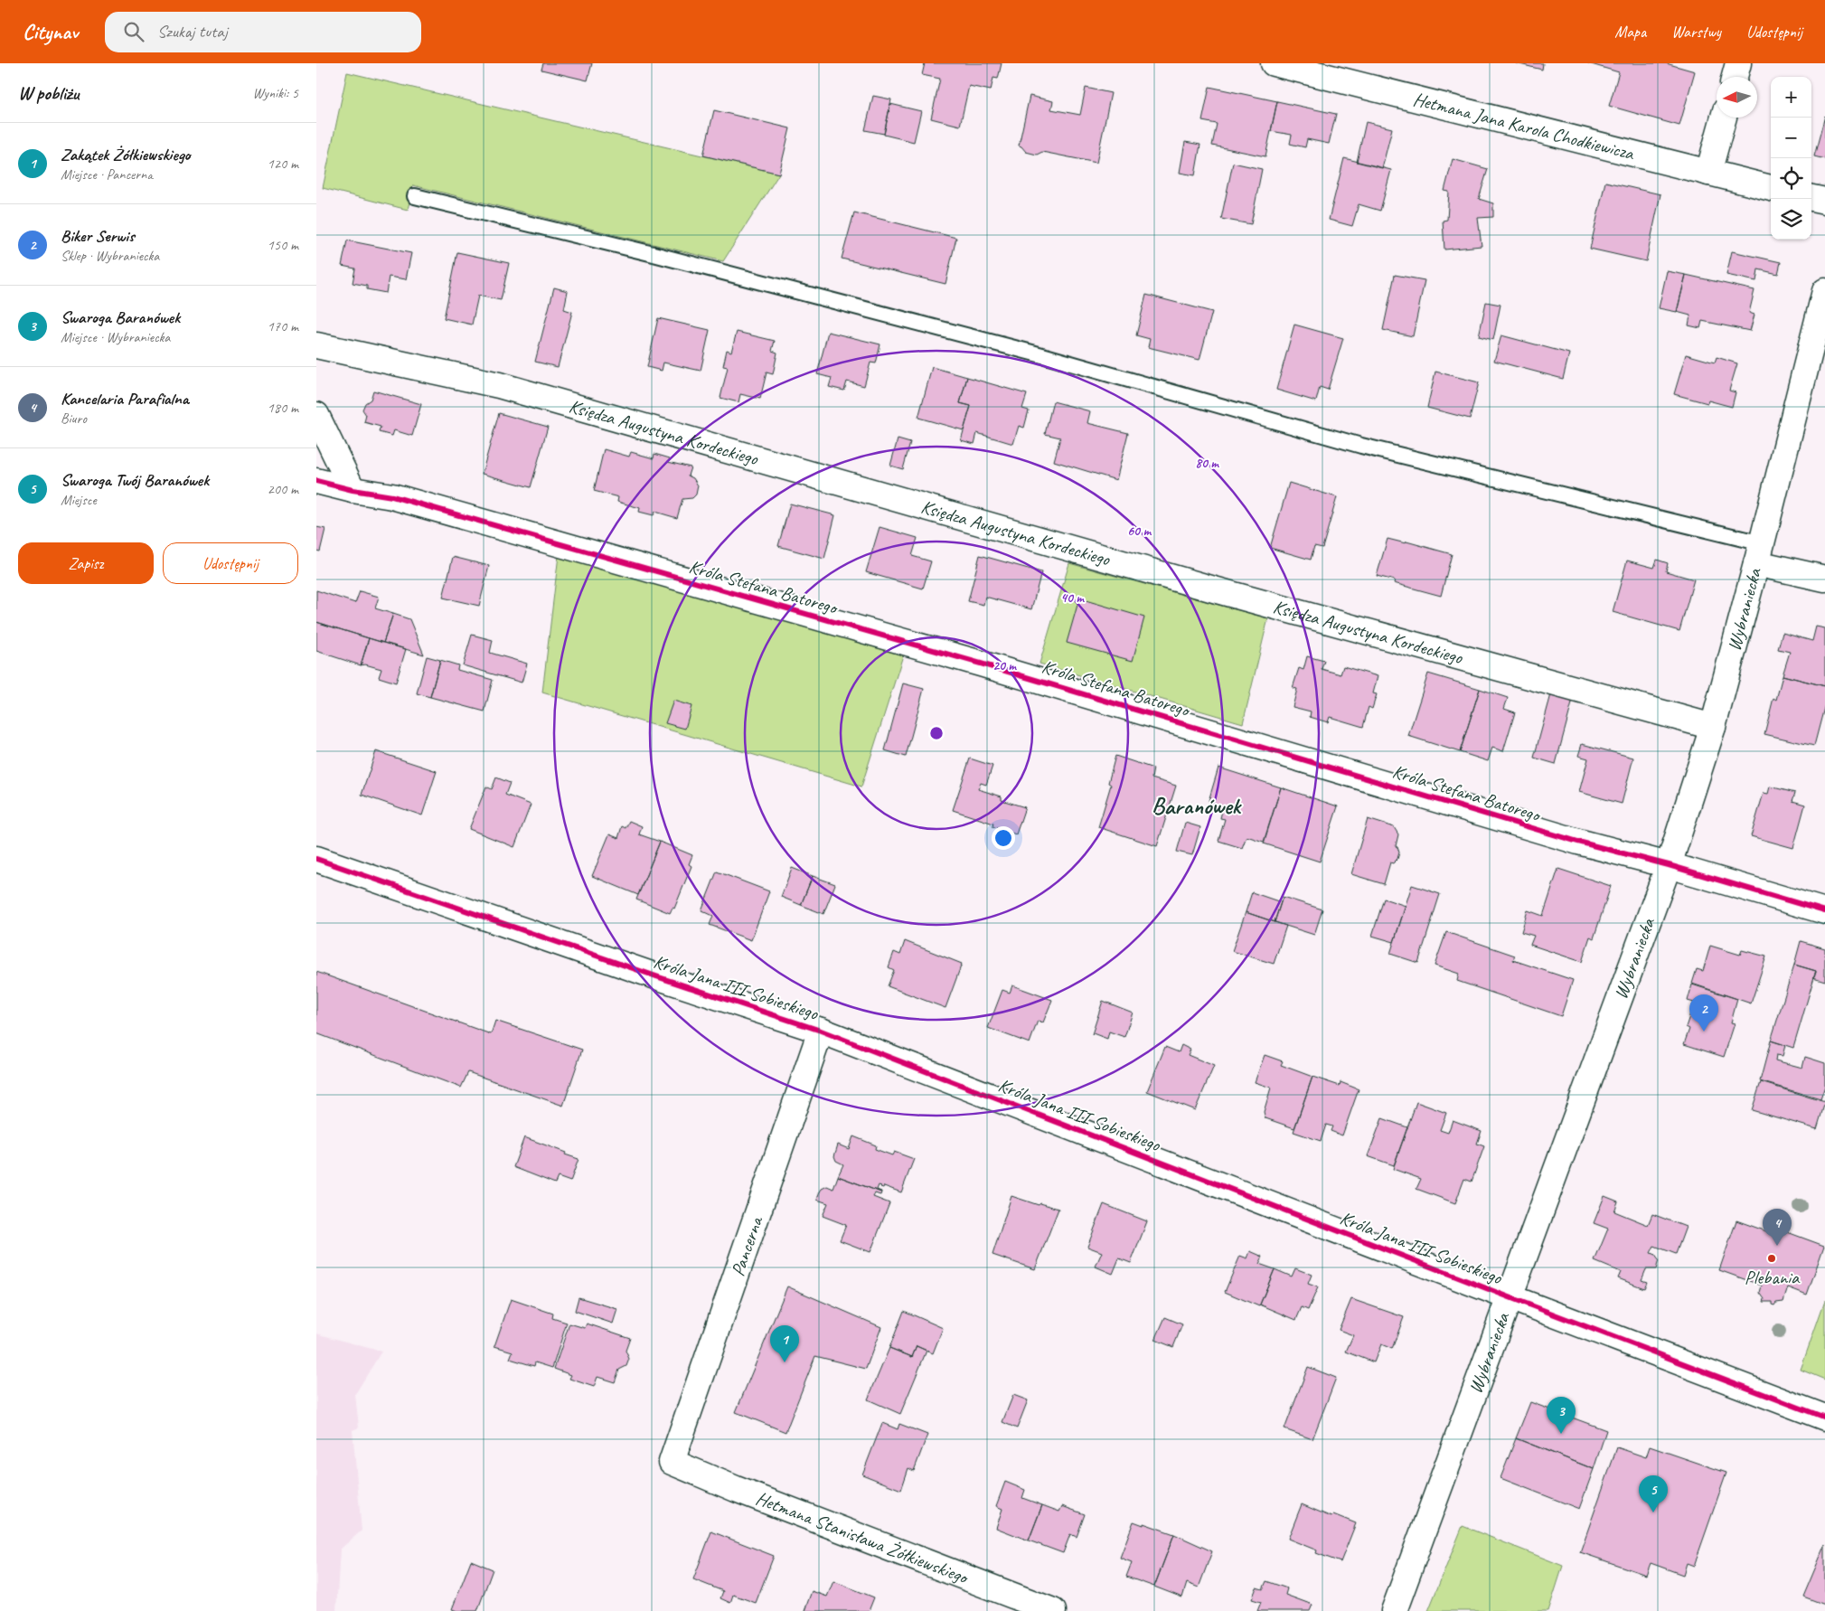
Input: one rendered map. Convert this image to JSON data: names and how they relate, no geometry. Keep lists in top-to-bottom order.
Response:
{
  "streets": {
    "street": [
      "Hetmana Jana Karola Chodkiewicza",
      "Księdza Augustyna Kordeckiego",
      "Króla Stefana Batorego",
      "Wybraniecka",
      "Króla Jana III Sobieskiego",
      "Pancerna",
      "Hetmana Stanisława Żółkiewskiego"
    ]
  },
  "crossings": [
    ["Księdza Augustyna Kordeckiego", "Wybraniecka"],
    ["Króla Stefana Batorego", "Wybraniecka"],
    ["Wybraniecka", "Króla Jana III Sobieskiego"],
    ["Króla Jana III Sobieskiego", "Pancerna"],
    ["Pancerna", "Hetmana Stanisława Żółkiewskiego"]
  ],
  "districts": ["Baranówek"],
  "places": ["Plebania"],
  "north": "left",
  "page": {
    "header": "Citynav",
    "search": "Szukaj tutaj",
    "nav": ["Mapa", "Warstwy", "Udostępnij"],
    "heading": ["W pobliżu", "Wyniki: 5"],
    "map_buttons": ["+", "−"],
    "list": [
      {
        "mark": "1",
        "name": "Zakątek Żółkiewskiego",
        "note": "Miejsce · Pancerna",
        "value": "120 m"
      },
      {
        "mark": "2",
        "name": "Biker Serwis",
        "note": "Sklep · Wybraniecka",
        "value": "150 m"
      },
      {
        "mark": "3",
        "name": "Swaroga Baranówek",
        "note": "Miejsce · Wybraniecka",
        "value": "170 m"
      },
      {
        "mark": "4",
        "name": "Kancelaria Parafialna",
        "note": "Biuro",
        "value": "180 m"
      },
      {
        "mark": "5",
        "name": "Swaroga Twój Baranówek",
        "note": "Miejsce",
        "value": "200 m"
      }
    ],
    "buttons": ["Zapisz", "Udostępnij"],
    "pins": [
      "2",
      "4",
      "1",
      "3",
      "5"
    ]
  },
  "rings": [
    "80 m",
    "60 m",
    "40 m",
    "20 m"
  ]
}
